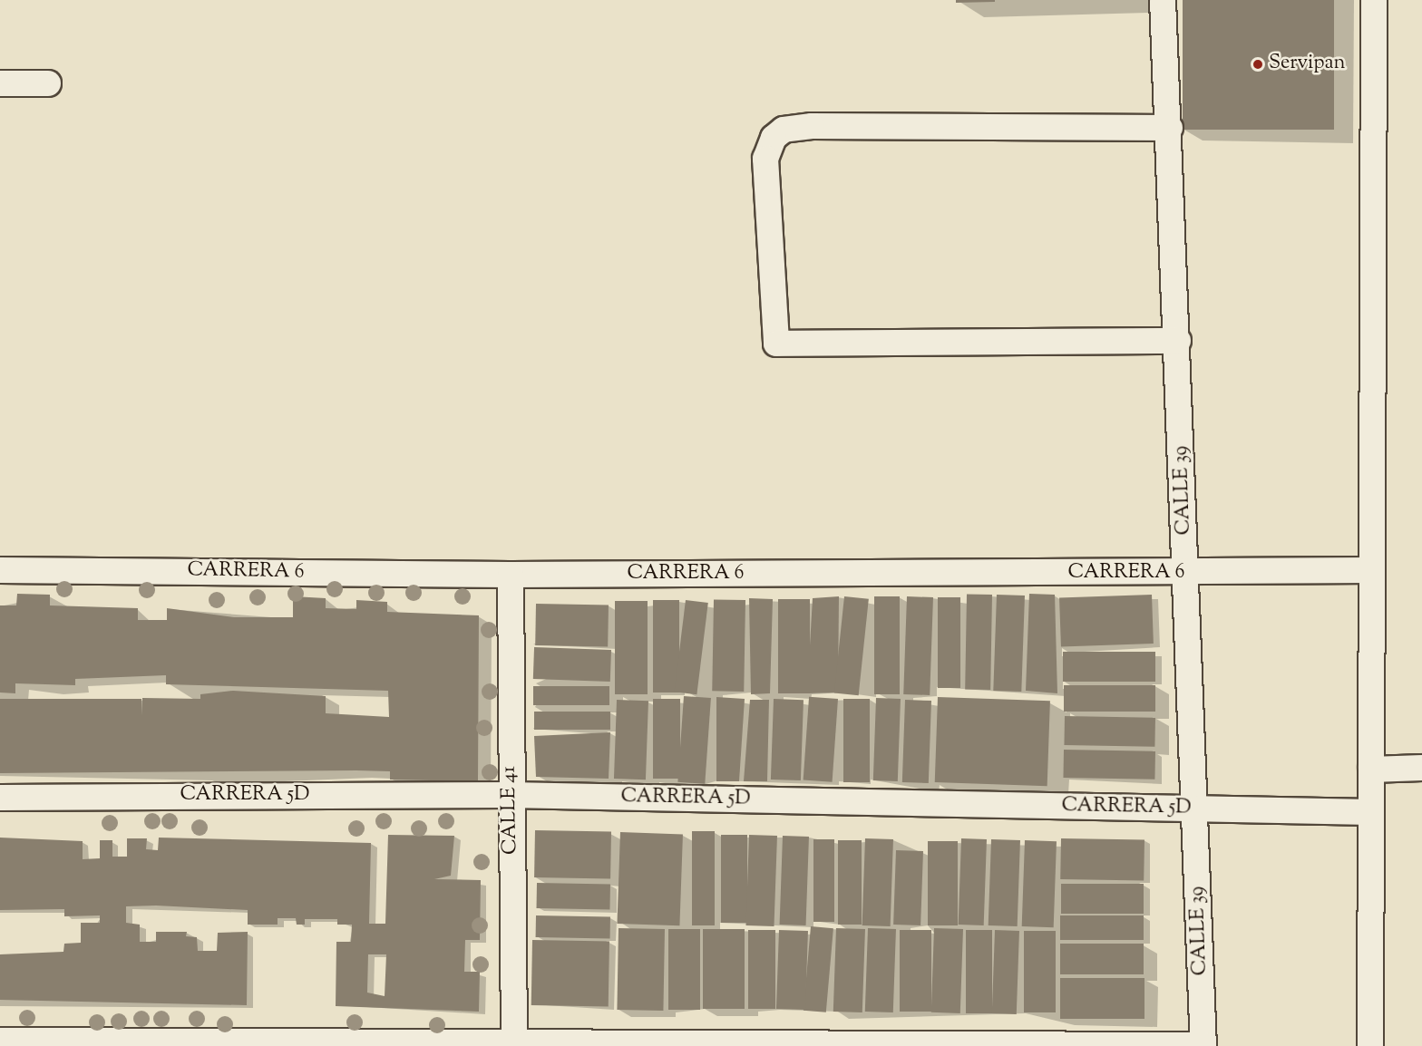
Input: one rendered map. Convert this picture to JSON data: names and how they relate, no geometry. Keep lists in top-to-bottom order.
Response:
{
  "streets": {
    "street": [
      "CALLE 39",
      "CARRERA 6",
      "CARRERA 5D",
      "CALLE 41"
    ]
  },
  "crossings": [
    ["CALLE 39", "CARRERA 6"],
    ["CALLE 39", "CARRERA 5D"],
    ["CARRERA 6", "CALLE 41"],
    ["CARRERA 5D", "CALLE 41"]
  ],
  "places": ["Servipan"]
}
